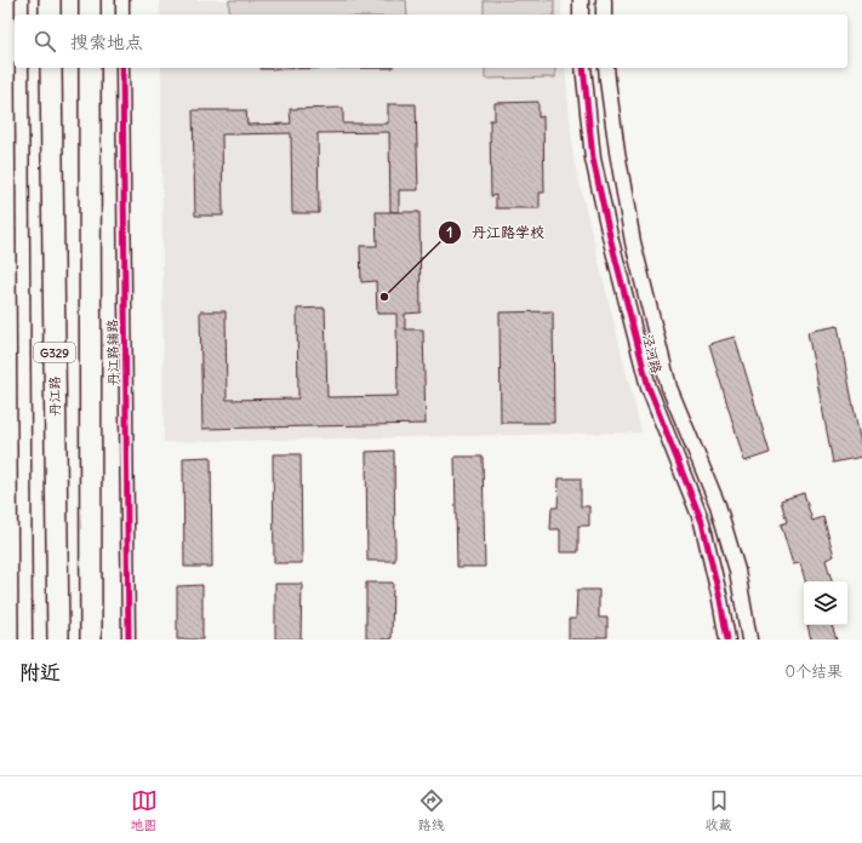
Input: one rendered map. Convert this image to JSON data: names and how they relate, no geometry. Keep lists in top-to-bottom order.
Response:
{
  "streets": {
    "highway": ["G329", "丹江路"],
    "street": ["丹江路辅路", "泾河路"]
  },
  "places": ["丹江路学校"],
  "page": {
    "search": "搜索地点",
    "heading": ["附近", "0个结果"],
    "nav": ["地图", "路线", "收藏"]
  }
}
